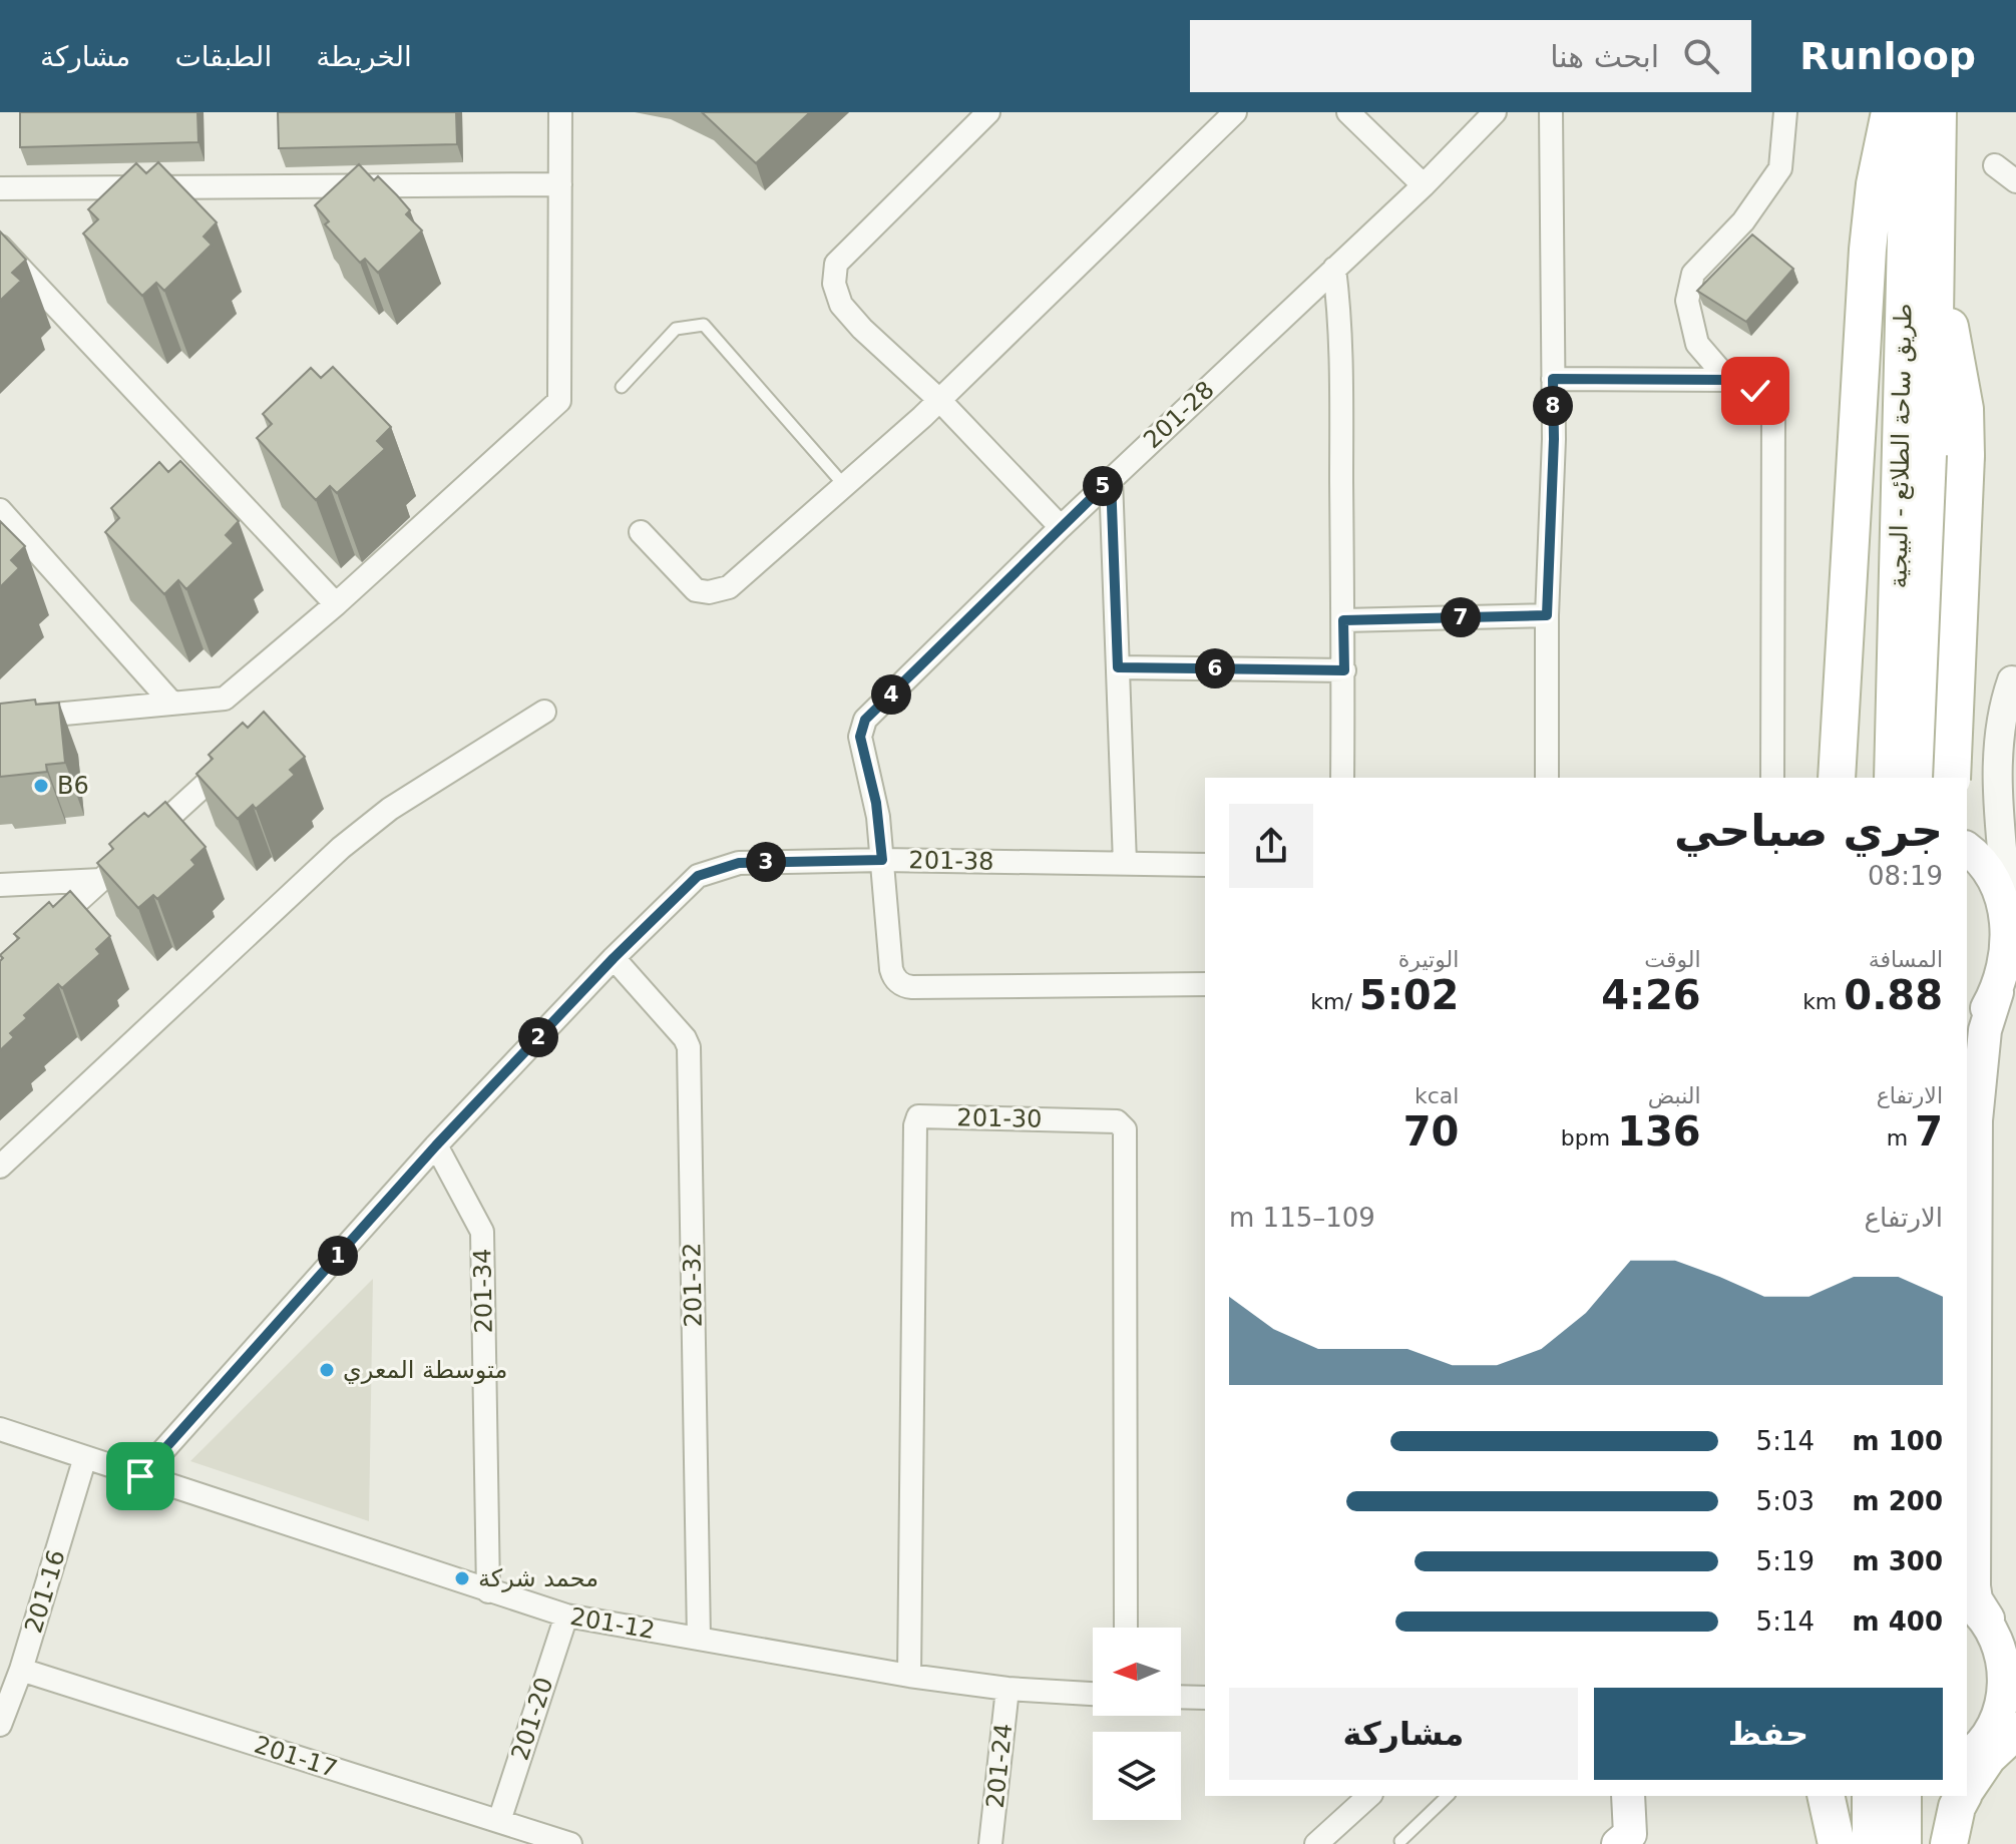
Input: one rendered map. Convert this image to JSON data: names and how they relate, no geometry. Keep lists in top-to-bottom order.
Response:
{
  "streets": {
    "main road": ["طريق ساحة الطلائع - البيجية"],
    "street": [
      "201-28",
      "201-38",
      "201-30",
      "201-32",
      "201-34",
      "201-16",
      "201-12",
      "201-20",
      "201-17",
      "201-24"
    ]
  },
  "crossings": [
    ["201-28", "201-38"],
    ["201-38", "201-32"],
    ["201-30", "201-12"],
    ["201-32", "201-12"],
    ["201-34", "201-12"],
    ["201-16", "201-12"],
    ["201-16", "201-17"],
    ["201-12", "201-20"],
    ["201-12", "201-24"],
    ["201-20", "201-17"]
  ],
  "places": ["B6", "متوسطة المعري", "محمد شركة"],
  "north": "left",
  "page": {
    "header": "Runloop",
    "search": "ابحث هنا",
    "nav": ["الخريطة", "الطبقات", "مشاركة"],
    "pins": [
      "8",
      "5",
      "7",
      "6",
      "4",
      "3",
      "2",
      "1"
    ],
    "heading": ["جري صباحي", "08:19"],
    "stats": [
      ["المسافة", "0.88 km"],
      ["الوقت", "4:26"],
      ["الوتيرة", "5:02 /km"],
      ["الارتفاع", "7 m"],
      ["النبض", "136 bpm"],
      ["kcal", "70"]
    ],
    "chart": ["الارتفاع", "109–115 m"],
    "list": [
      {
        "name": "100 m",
        "note": "5:14"
      },
      {
        "name": "200 m",
        "note": "5:03"
      },
      {
        "name": "300 m",
        "note": "5:19"
      },
      {
        "name": "400 m",
        "note": "5:14"
      }
    ],
    "buttons": ["حفظ", "مشاركة"]
  }
}
